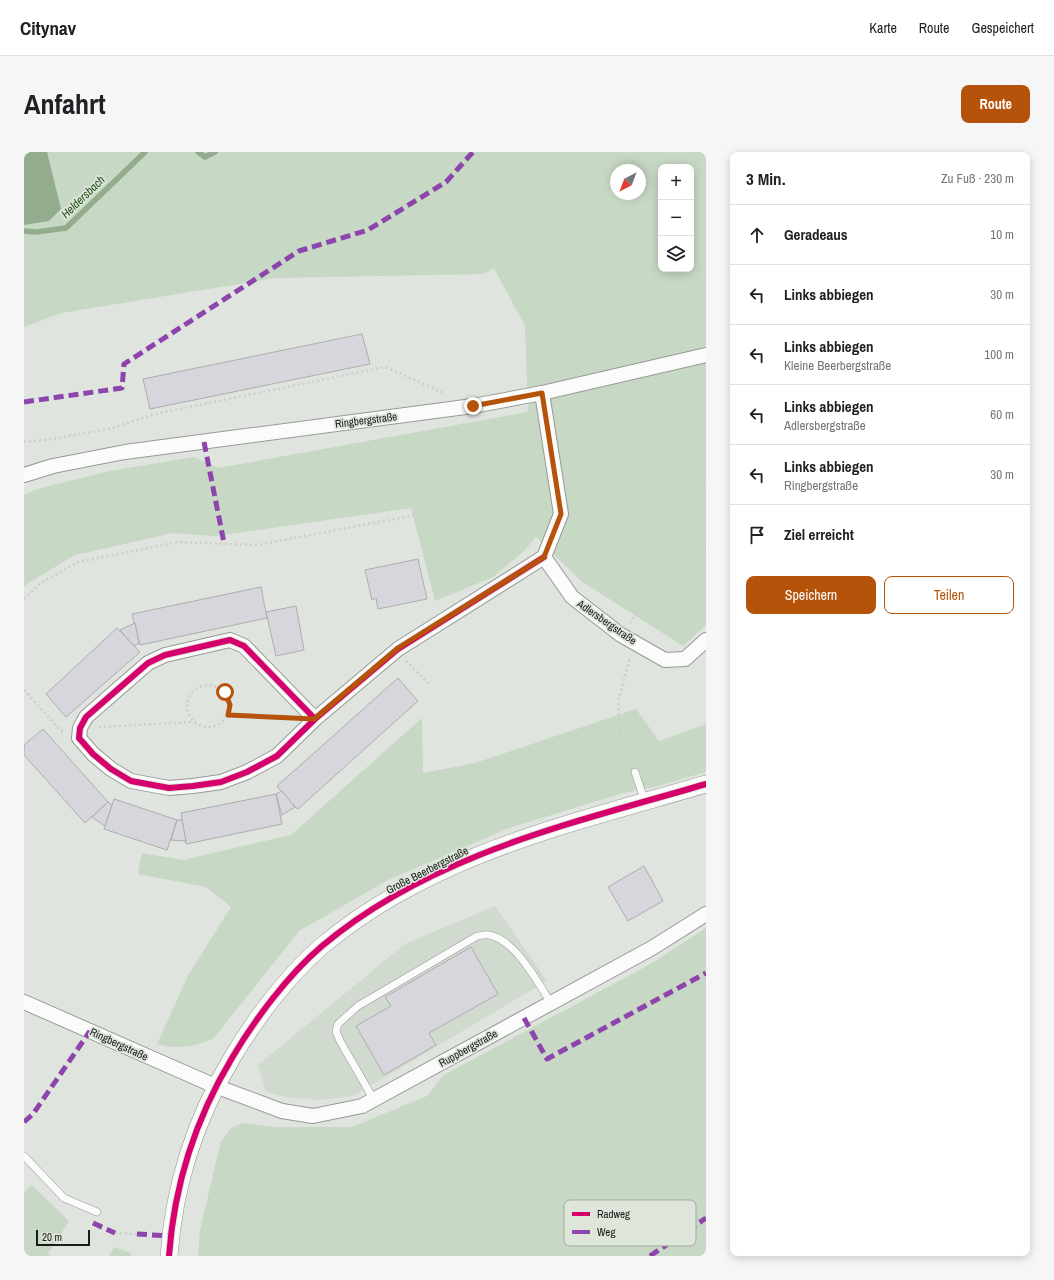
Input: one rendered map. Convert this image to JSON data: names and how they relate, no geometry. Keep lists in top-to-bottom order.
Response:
{
  "streets": {
    "street": [
      "Ringbergstraße",
      "Adlersbergstraße",
      "Große Beerbergstraße",
      "Ruppbergstraße"
    ]
  },
  "crossings": [
    ["Ringbergstraße", "Große Beerbergstraße"],
    ["Ringbergstraße", "Ruppbergstraße"],
    ["Große Beerbergstraße", "Ruppbergstraße"]
  ],
  "water": ["Heldersbach"],
  "legend": ["Radweg", "Weg"],
  "scale_bar": "20 m",
  "north": "bottom left",
  "page": {
    "header": "Citynav",
    "nav": ["Karte", "Route", "Gespeichert"],
    "title": "Anfahrt",
    "buttons": [
      "Route",
      ["Speichern", "Teilen"]
    ],
    "heading": ["3 Min.", "Zu Fuß · 230 m"],
    "map_buttons": ["+", "−"],
    "list": [
      ["Geradeaus", "10 m"],
      ["Links abbiegen", "30 m"],
      ["Links abbiegen", "Kleine Beerbergstraße", "100 m"],
      ["Links abbiegen", "Adlersbergstraße", "60 m"],
      ["Links abbiegen", "Ringbergstraße", "30 m"],
      "Ziel erreicht"
    ],
    "scale": "20 m"
  }
}
